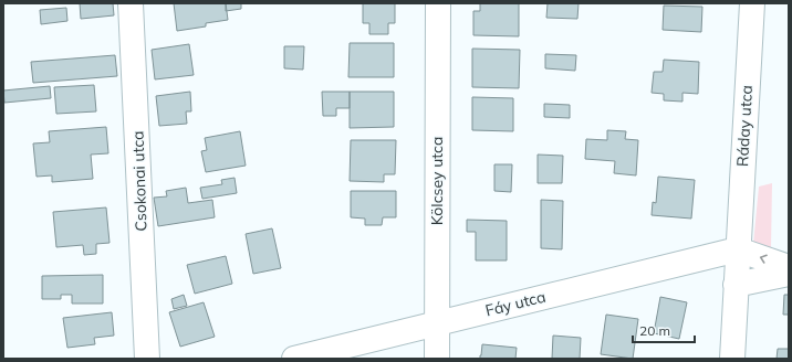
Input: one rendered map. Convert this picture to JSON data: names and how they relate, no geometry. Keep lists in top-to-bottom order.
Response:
{
  "streets": {
    "street": [
      "Ráday utca",
      "Csokonai utca",
      "Kölcsey utca",
      "Fáy utca"
    ]
  },
  "crossings": [
    ["Ráday utca", "Fáy utca"],
    ["Kölcsey utca", "Fáy utca"]
  ],
  "scale_bar": "20 m"
}
